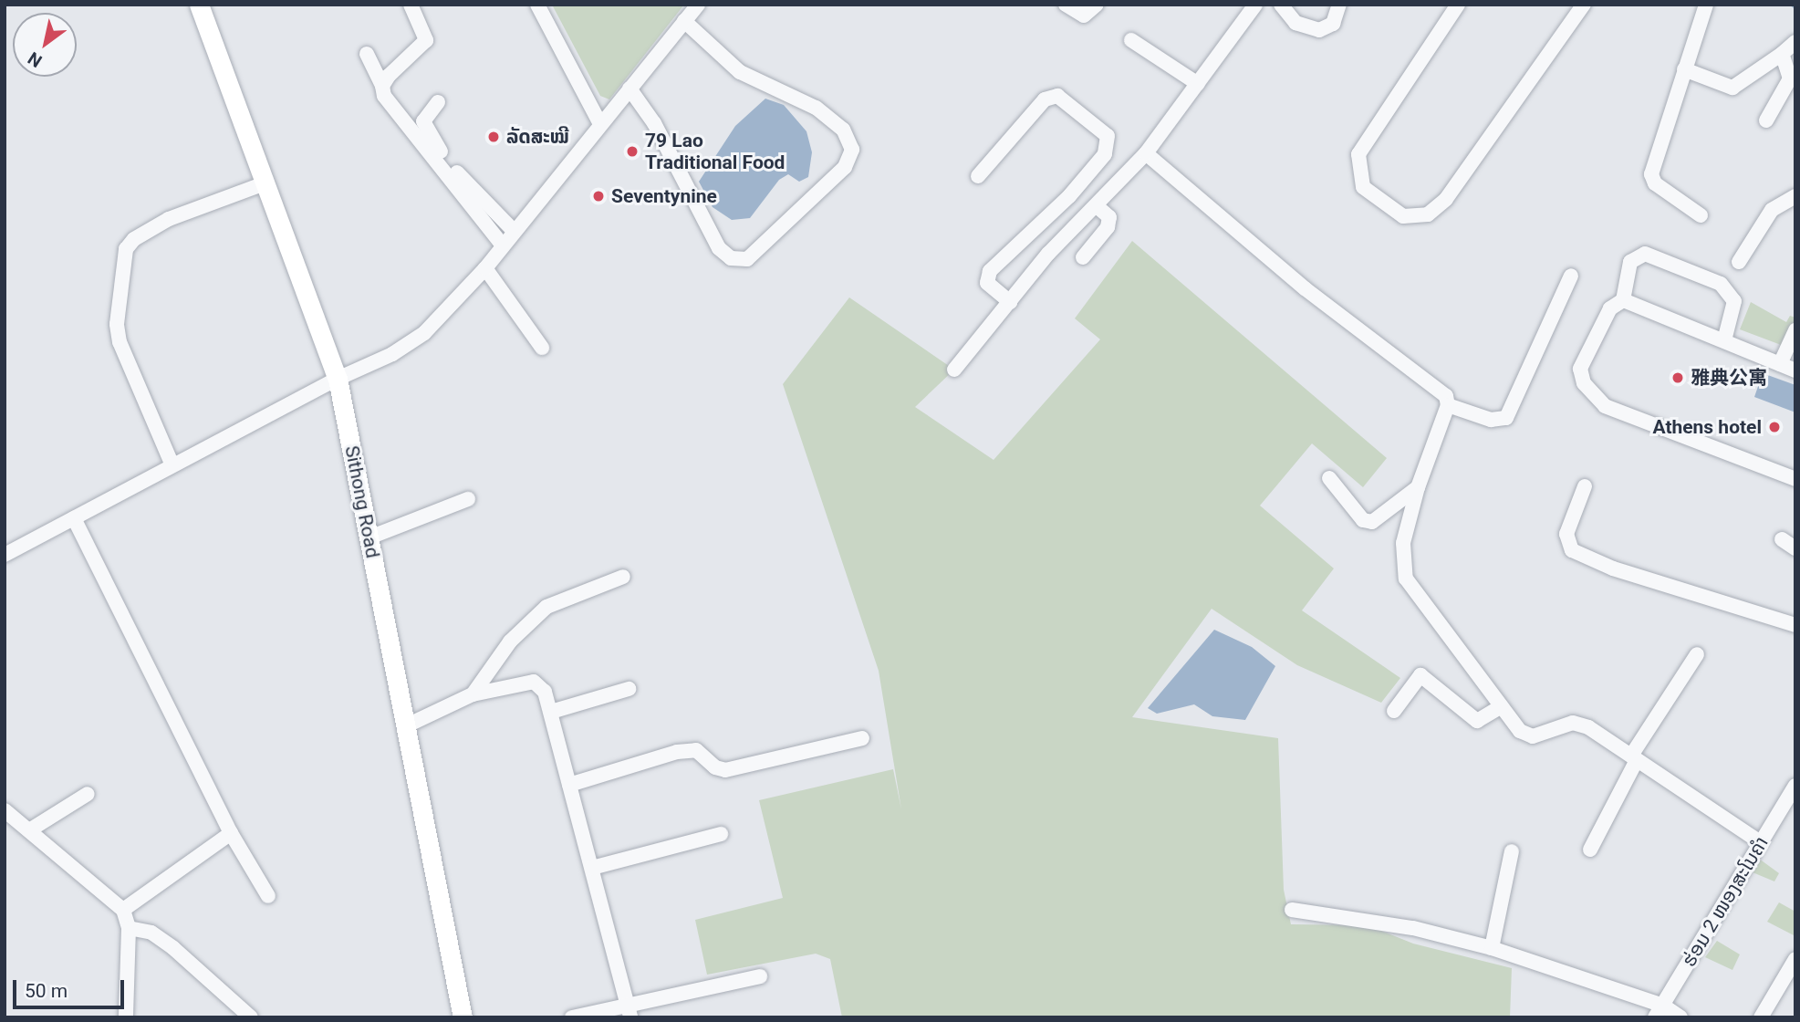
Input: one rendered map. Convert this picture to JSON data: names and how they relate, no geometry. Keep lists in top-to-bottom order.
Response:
{
  "streets": {
    "main road": ["Sithong Road"],
    "street": ["ຮ່ອມ 2 ໜອງສະໂນຄໍາ"]
  },
  "places": [
    "ລັດສະໝີ",
    "79 Lao Traditional Food",
    "Seventynine",
    "雅典公寓",
    "Athens hotel"
  ],
  "scale_bar": "50 m",
  "north": "bottom left"
}
